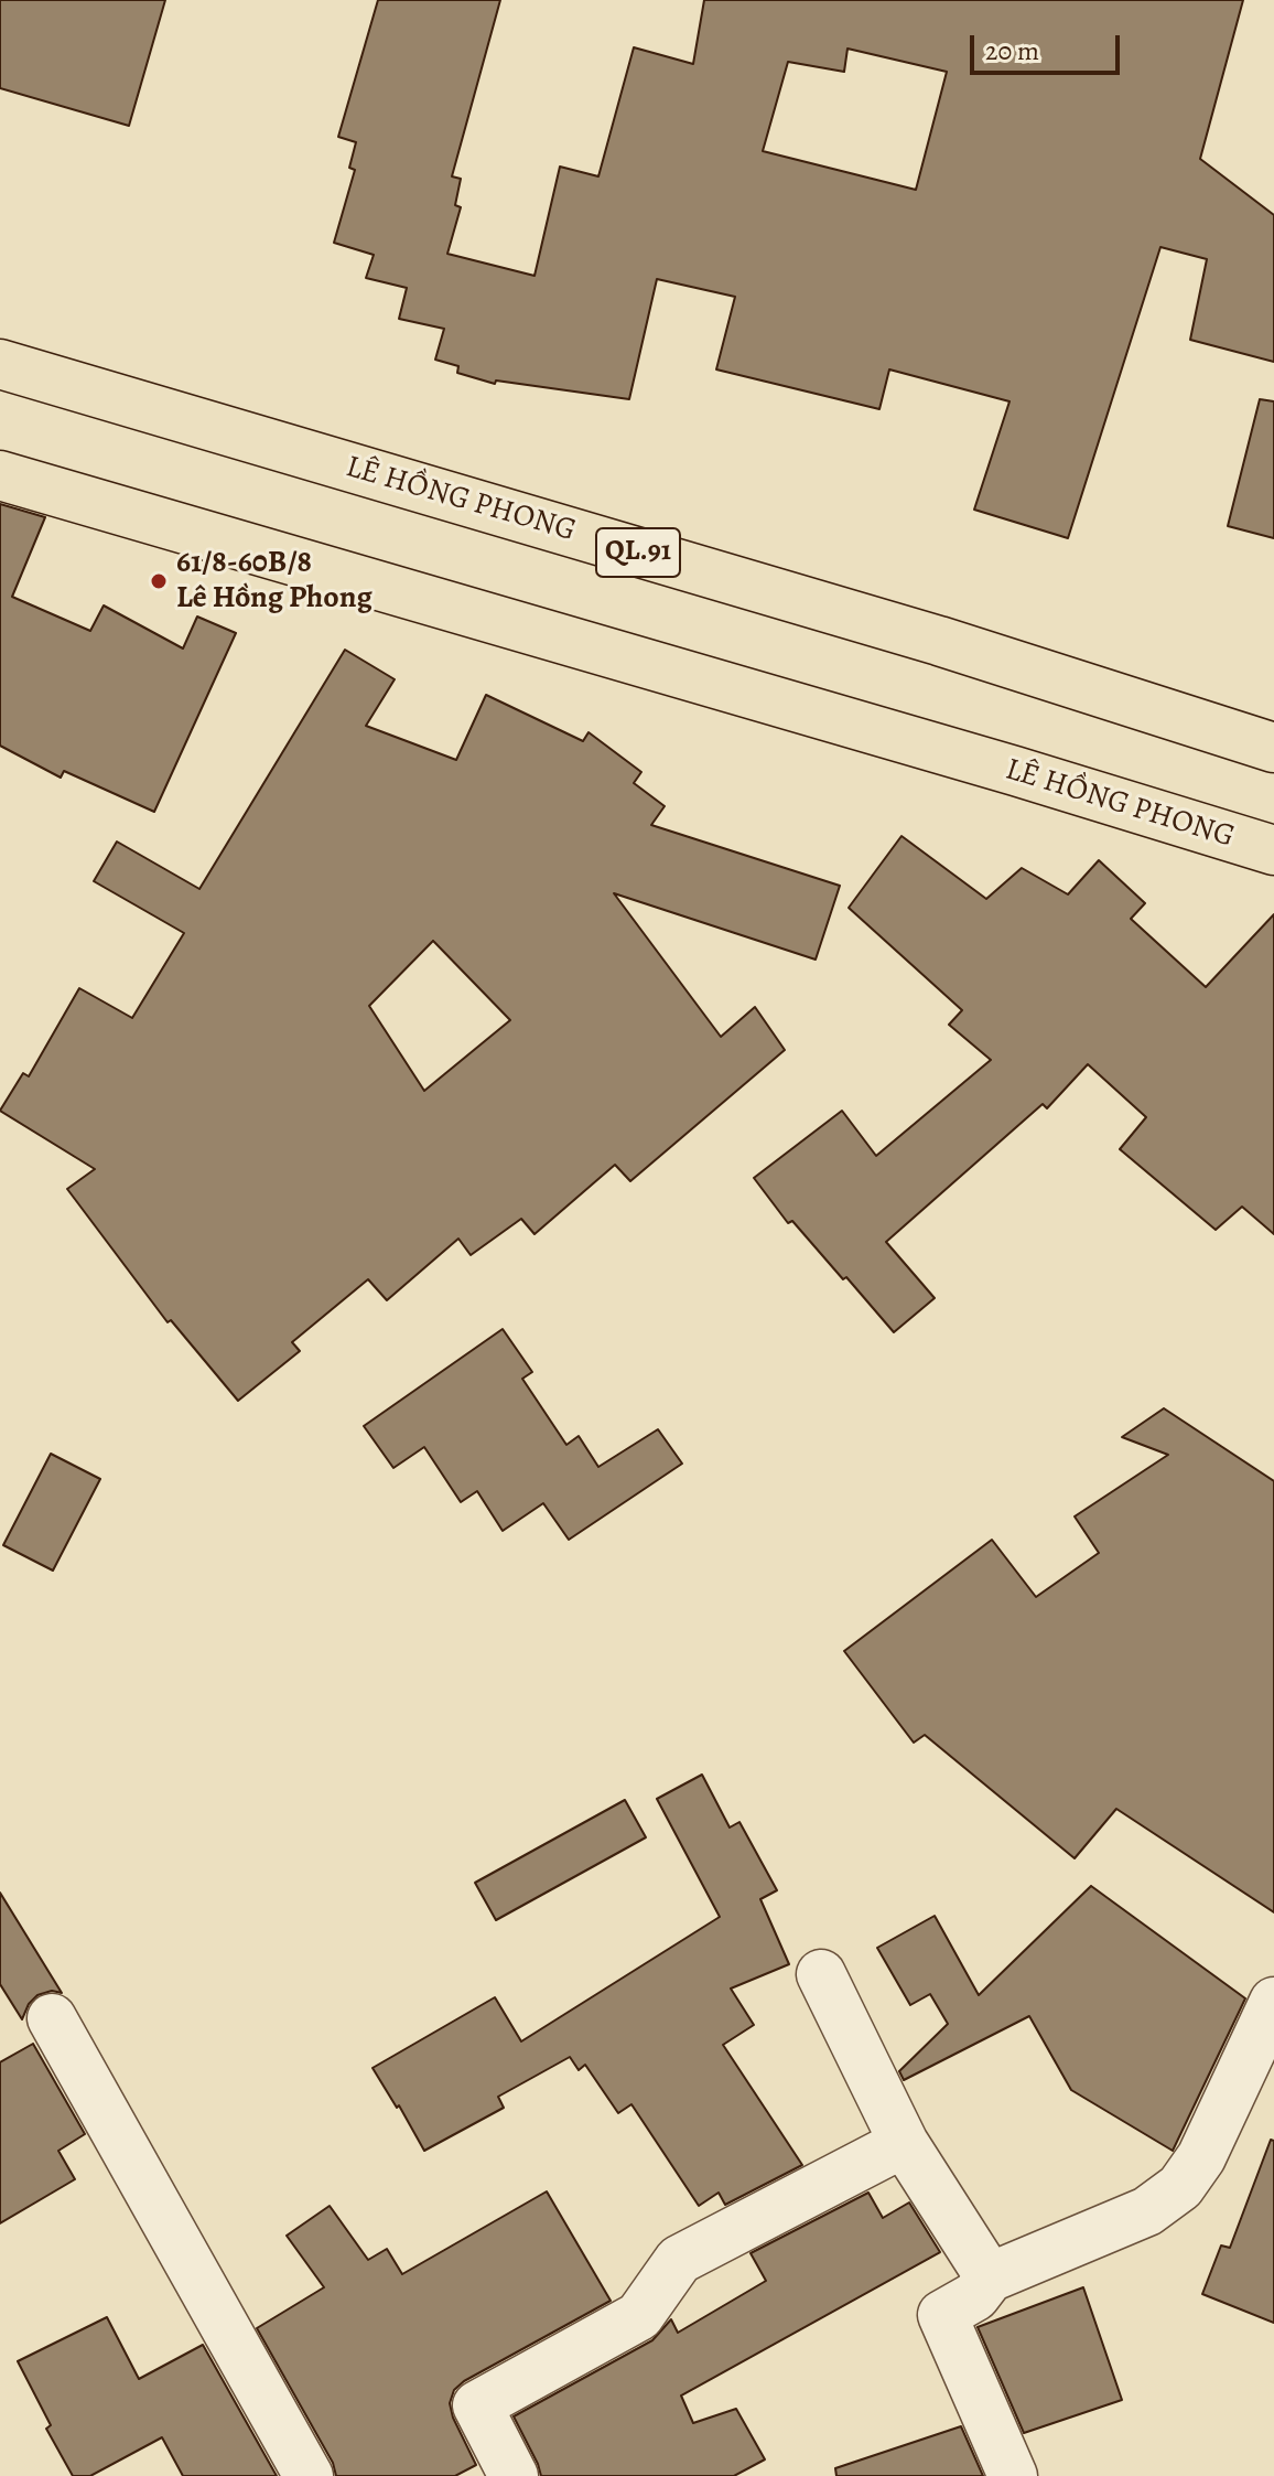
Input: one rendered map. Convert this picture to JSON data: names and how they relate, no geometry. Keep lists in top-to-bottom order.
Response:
{
  "streets": {
    "highway": ["LÊ HỒNG PHONG", "QL.91"]
  },
  "places": ["61/8-60B/8 Lê Hồng Phong"],
  "scale_bar": "20 m"
}
